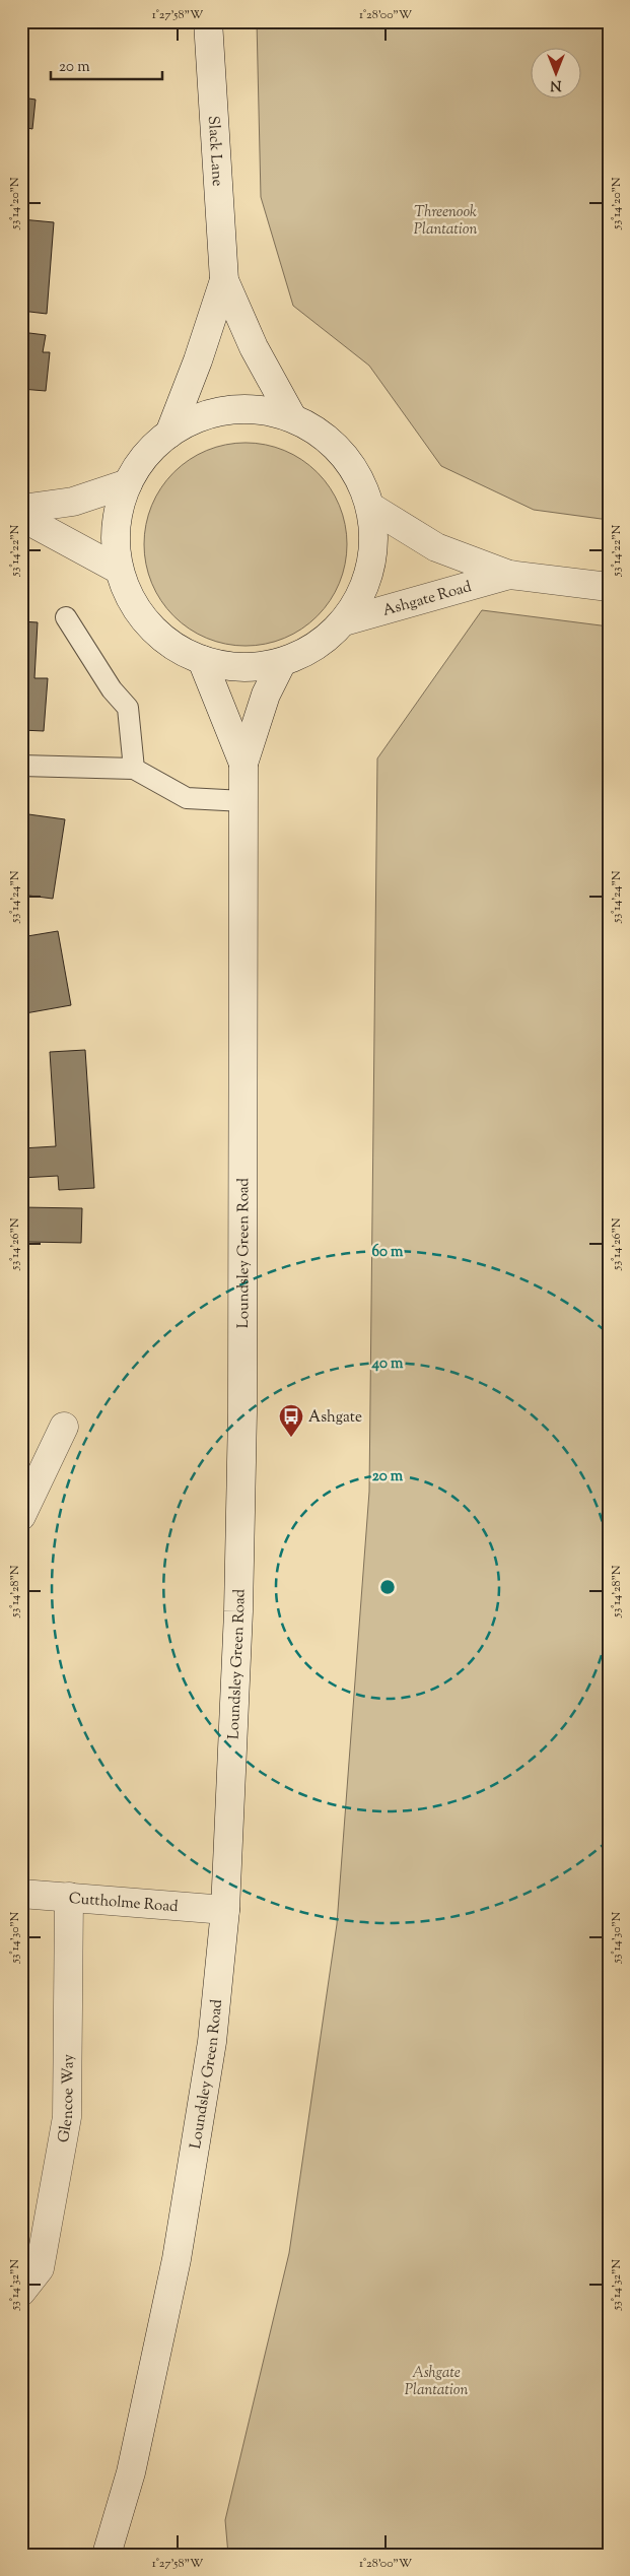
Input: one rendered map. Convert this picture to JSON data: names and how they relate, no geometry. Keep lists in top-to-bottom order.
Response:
{
  "streets": {
    "main road": [
      "Slack Lane",
      "Ashgate Road",
      "Loundsley Green Road",
      "Cuttholme Road",
      "Glencoe Way"
    ]
  },
  "crossings": [
    ["Loundsley Green Road", "Cuttholme Road"],
    ["Cuttholme Road", "Glencoe Way"]
  ],
  "parks": ["Threenook Plantation", "Ashgate Plantation"],
  "places": {
    "bus stop": ["Ashgate"]
  },
  "scale_bar": "20 m",
  "north": "bottom",
  "coordinates": [
    "1°27'58\"W",
    "1°28'00\"W",
    "53°14'20\"N",
    "53°14'22\"N",
    "53°14'24\"N",
    "53°14'26\"N",
    "53°14'28\"N",
    "53°14'30\"N",
    "53°14'32\"N"
  ],
  "rings": ["60 m", "40 m", "20 m"]
}
